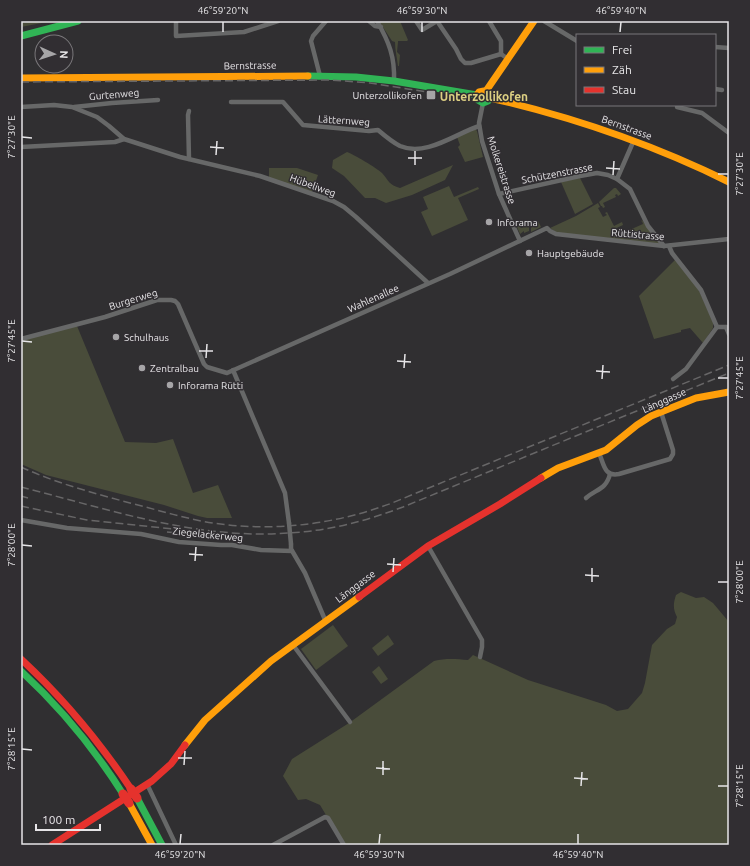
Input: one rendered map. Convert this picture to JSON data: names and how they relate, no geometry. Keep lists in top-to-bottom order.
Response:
{
  "streets": {
    "main road": ["Bernstrasse", "Länggasse"],
    "street": [
      "Gurtenweg",
      "Lätternweg",
      "Molkereistrasse",
      "Schützenstrasse",
      "Hübeliweg",
      "Rüttistrasse",
      "Wahlenallee",
      "Burgerweg",
      "Ziegelackerweg"
    ]
  },
  "crossings": [
    ["Bernstrasse", "Molkereistrasse"],
    ["Gurtenweg", "Hübeliweg"],
    ["Lätternweg", "Molkereistrasse"],
    ["Molkereistrasse", "Schützenstrasse"],
    ["Molkereistrasse", "Wahlenallee"],
    ["Hübeliweg", "Wahlenallee"],
    ["Rüttistrasse", "Wahlenallee"],
    ["Wahlenallee", "Burgerweg"]
  ],
  "districts": ["Unterzollikofen"],
  "places": {
    "transit": ["Unterzollikofen"],
    "other": [
      "Inforama",
      "Hauptgebäude",
      "Schulhaus",
      "Zentralbau",
      "Inforama Rütti"
    ]
  },
  "legend": ["Frei", "Zäh", "Stau"],
  "scale_bar": "100 m",
  "north": "right",
  "coordinates": [
    "46°59'20\"N",
    "46°59'30\"N",
    "46°59'40\"N",
    "7°27'30\"E",
    "7°27'45\"E",
    "7°28'00\"E",
    "7°28'15\"E"
  ]
}
